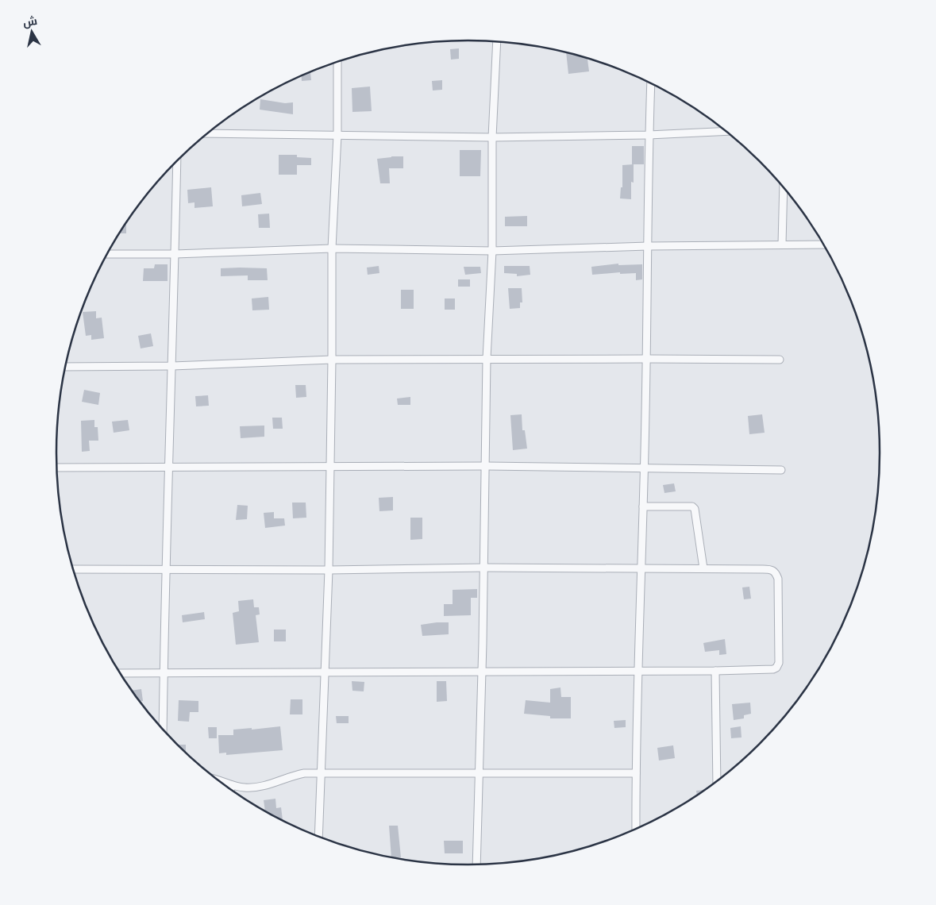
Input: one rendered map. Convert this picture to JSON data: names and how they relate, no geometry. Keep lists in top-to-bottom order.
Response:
{
  "north": "top"
}
